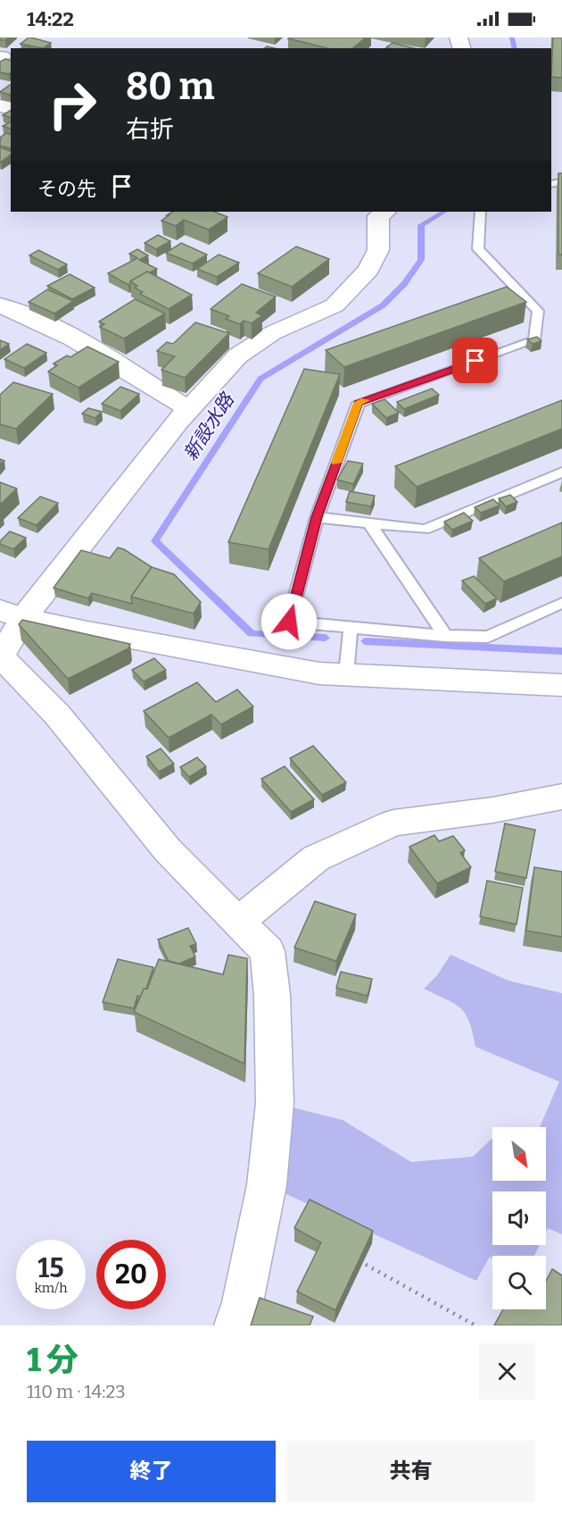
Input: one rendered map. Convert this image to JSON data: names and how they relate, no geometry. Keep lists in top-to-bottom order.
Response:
{
  "water": ["新設水路"],
  "north": "bottom right",
  "page": {
    "status": "14:22",
    "turn": ["80 m", "右折"],
    "then": "その先",
    "speed": "15 km/h",
    "limit": "20",
    "heading": ["1 分", "110 m · 14:23"],
    "buttons": ["終了", "共有"]
  }
}
